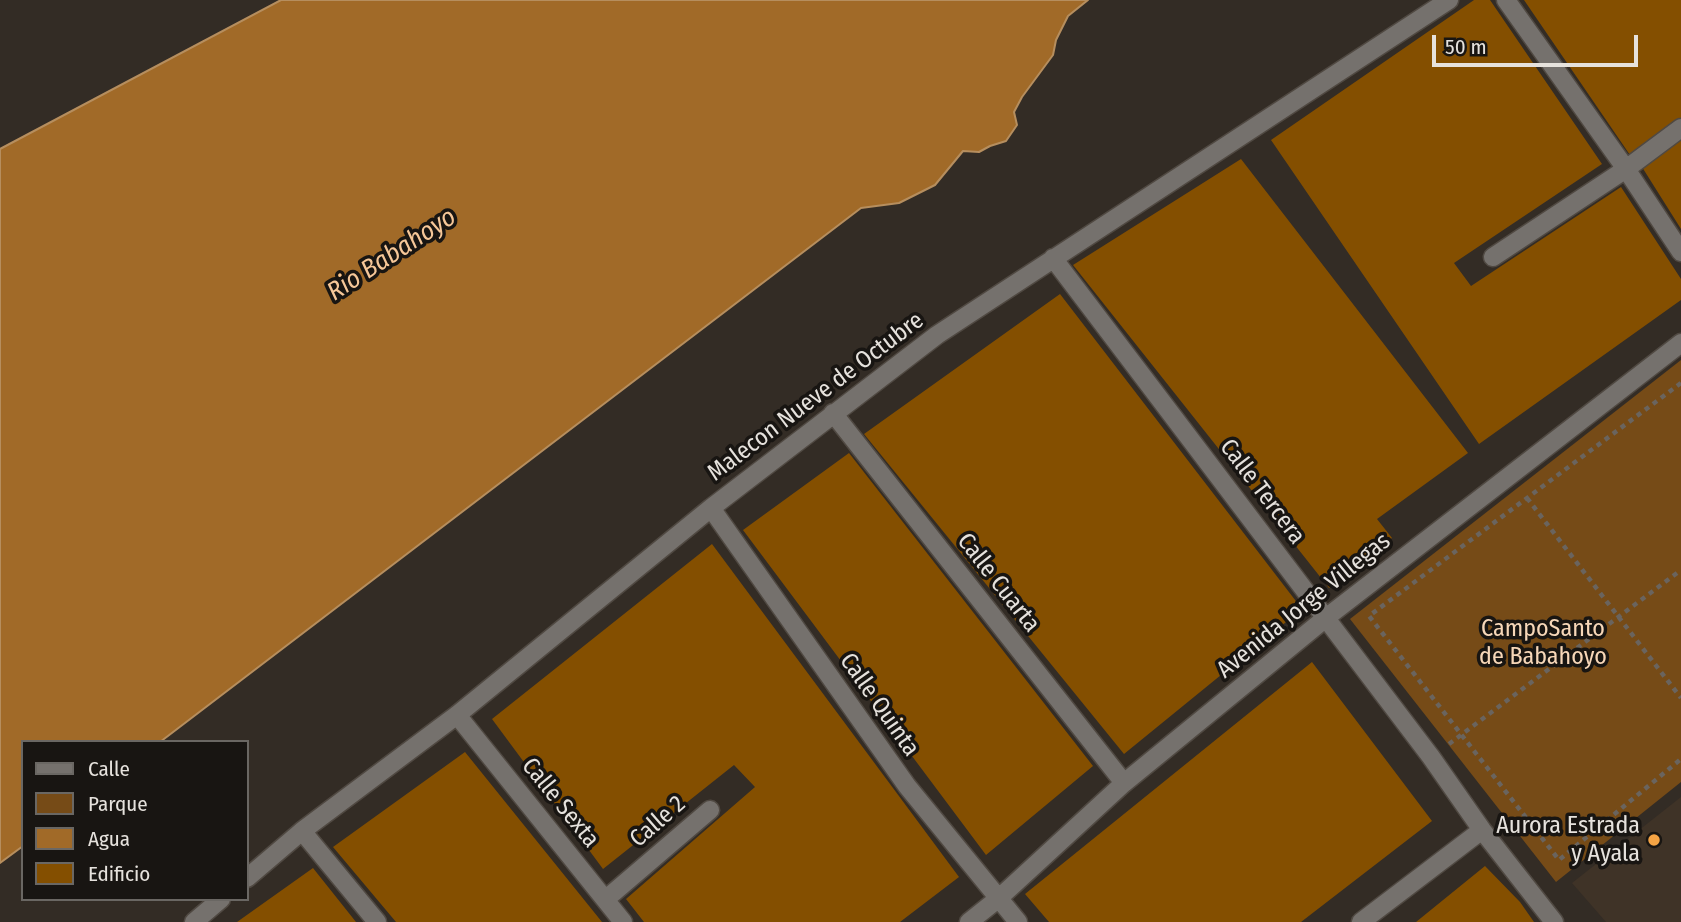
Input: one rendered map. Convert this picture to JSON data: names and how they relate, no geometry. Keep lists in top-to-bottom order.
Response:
{
  "streets": {
    "street": [
      "Malecon Nueve de Octubre",
      "Calle Tercera",
      "Calle Cuarta",
      "Avenida Jorge Villegas",
      "Calle Quinta",
      "Calle Sexta",
      "Calle 2"
    ]
  },
  "crossings": [
    ["Malecon Nueve de Octubre", "Calle Tercera"],
    ["Malecon Nueve de Octubre", "Calle Cuarta"],
    ["Malecon Nueve de Octubre", "Calle Quinta"],
    ["Malecon Nueve de Octubre", "Calle Sexta"],
    ["Calle Tercera", "Avenida Jorge Villegas"],
    ["Calle Cuarta", "Avenida Jorge Villegas"],
    ["Avenida Jorge Villegas", "Calle Quinta"],
    ["Calle Sexta", "Calle 2"]
  ],
  "water": ["Rio Babahoyo"],
  "parks": ["CampoSanto de Babahoyo"],
  "places": ["Aurora Estrada y Ayala"],
  "legend": [
    "Calle",
    "Parque",
    "Agua",
    "Edificio"
  ],
  "scale_bar": "50 m"
}
